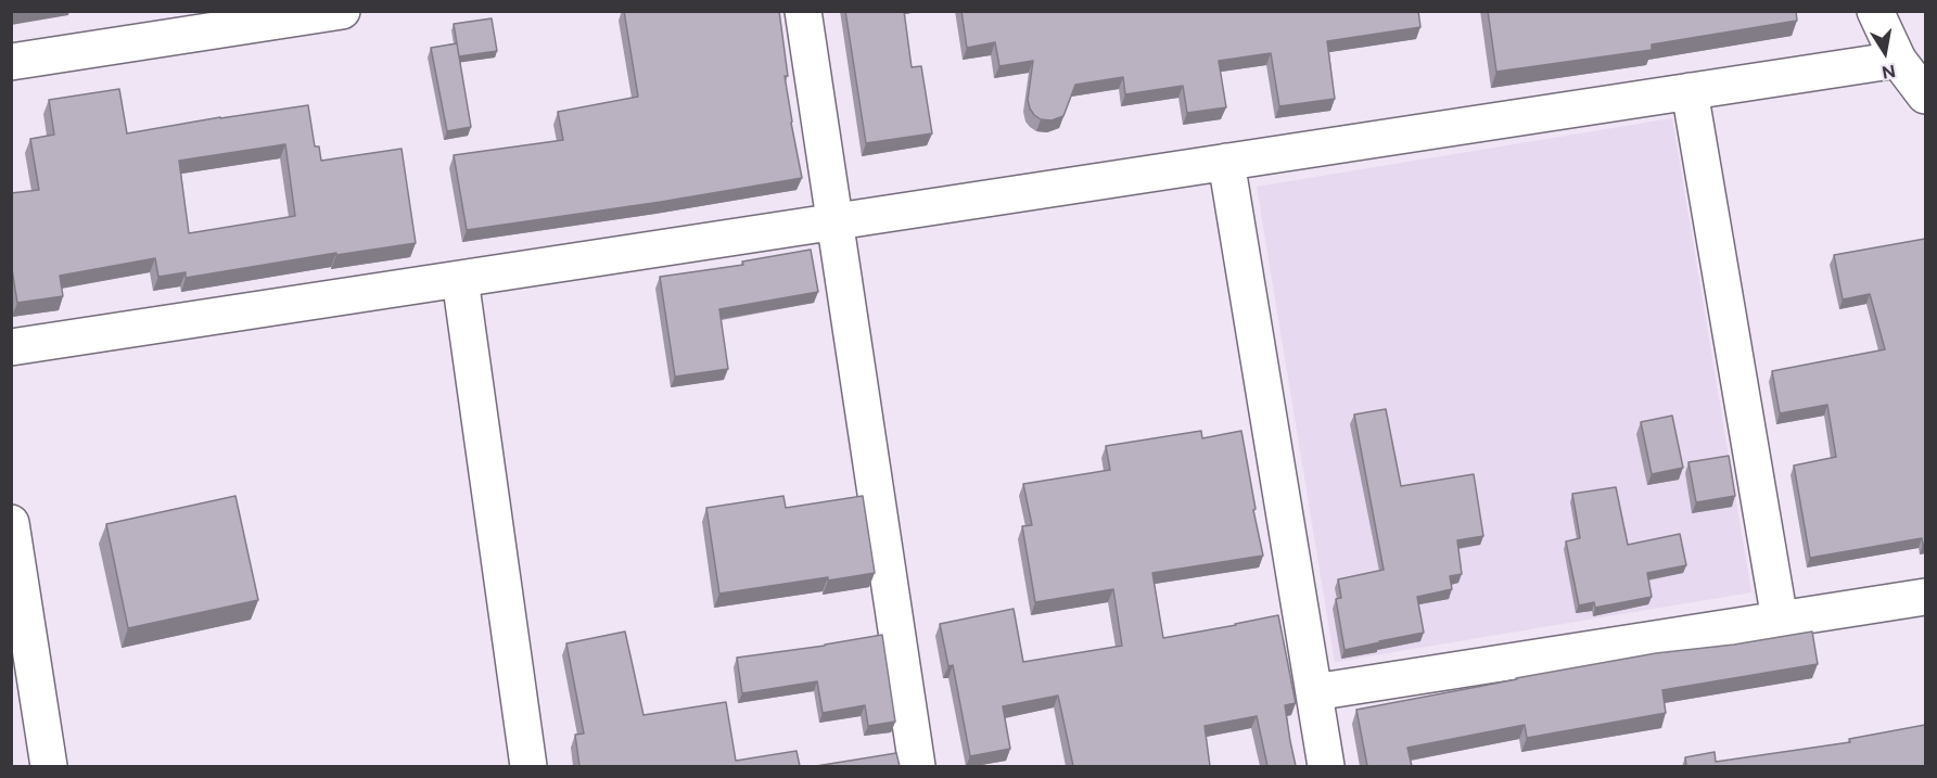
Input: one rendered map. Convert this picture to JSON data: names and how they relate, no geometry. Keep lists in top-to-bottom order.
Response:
{
  "north": "bottom"
}
